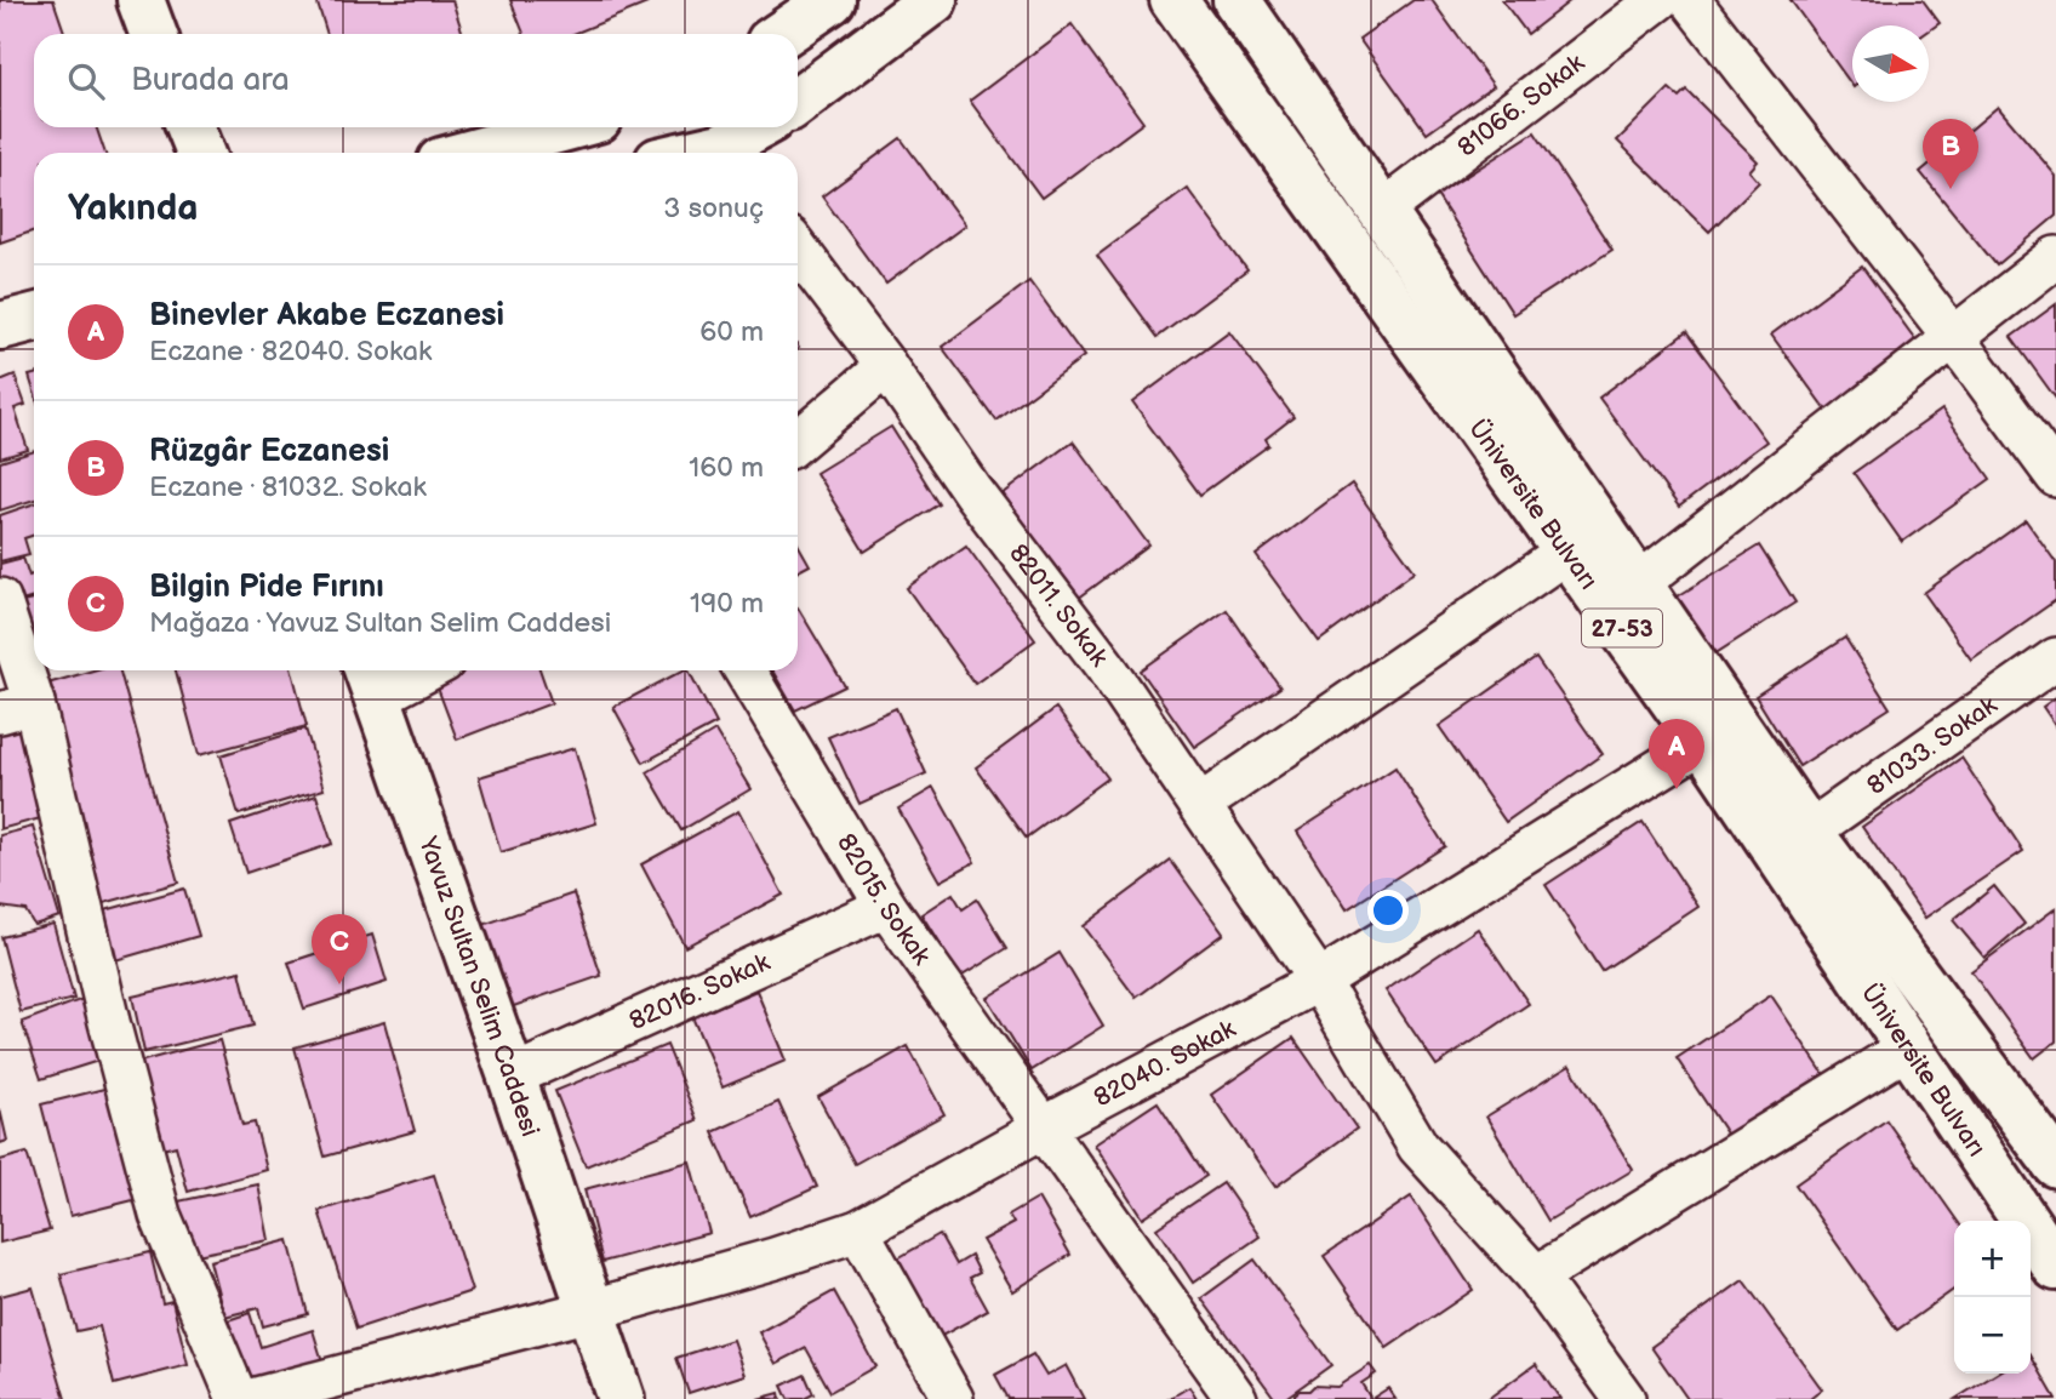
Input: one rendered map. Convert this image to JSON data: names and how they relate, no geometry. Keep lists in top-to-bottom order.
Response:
{
  "streets": {
    "main road": ["Üniversite Bulvarı", "27-53", "Yavuz Sultan Selim Caddesi"],
    "street": [
      "81066. Sokak",
      "82011. Sokak",
      "81033. Sokak",
      "82015. Sokak",
      "82016. Sokak",
      "82040. Sokak"
    ]
  },
  "crossings": [
    ["81066. Sokak", "Üniversite Bulvarı"],
    ["Üniversite Bulvarı", "81033. Sokak"],
    ["Üniversite Bulvarı", "82040. Sokak"],
    ["82011. Sokak", "82040. Sokak"],
    ["82015. Sokak", "82016. Sokak"],
    ["82015. Sokak", "82040. Sokak"],
    ["Yavuz Sultan Selim Caddesi", "82016. Sokak"],
    ["Yavuz Sultan Selim Caddesi", "82040. Sokak"]
  ],
  "north": "right",
  "page": {
    "search": "Burada ara",
    "pins": ["B", "A", "C"],
    "heading": ["Yakında", "3 sonuç"],
    "list": [
      {
        "mark": "A",
        "name": "Binevler Akabe Eczanesi",
        "note": "Eczane · 82040. Sokak",
        "value": "60 m"
      },
      {
        "mark": "B",
        "name": "Rüzgâr Eczanesi",
        "note": "Eczane · 81032. Sokak",
        "value": "160 m"
      },
      {
        "mark": "C",
        "name": "Bilgin Pide Fırını",
        "note": "Mağaza · Yavuz Sultan Selim Caddesi",
        "value": "190 m"
      }
    ],
    "map_buttons": ["+", "−"]
  }
}
